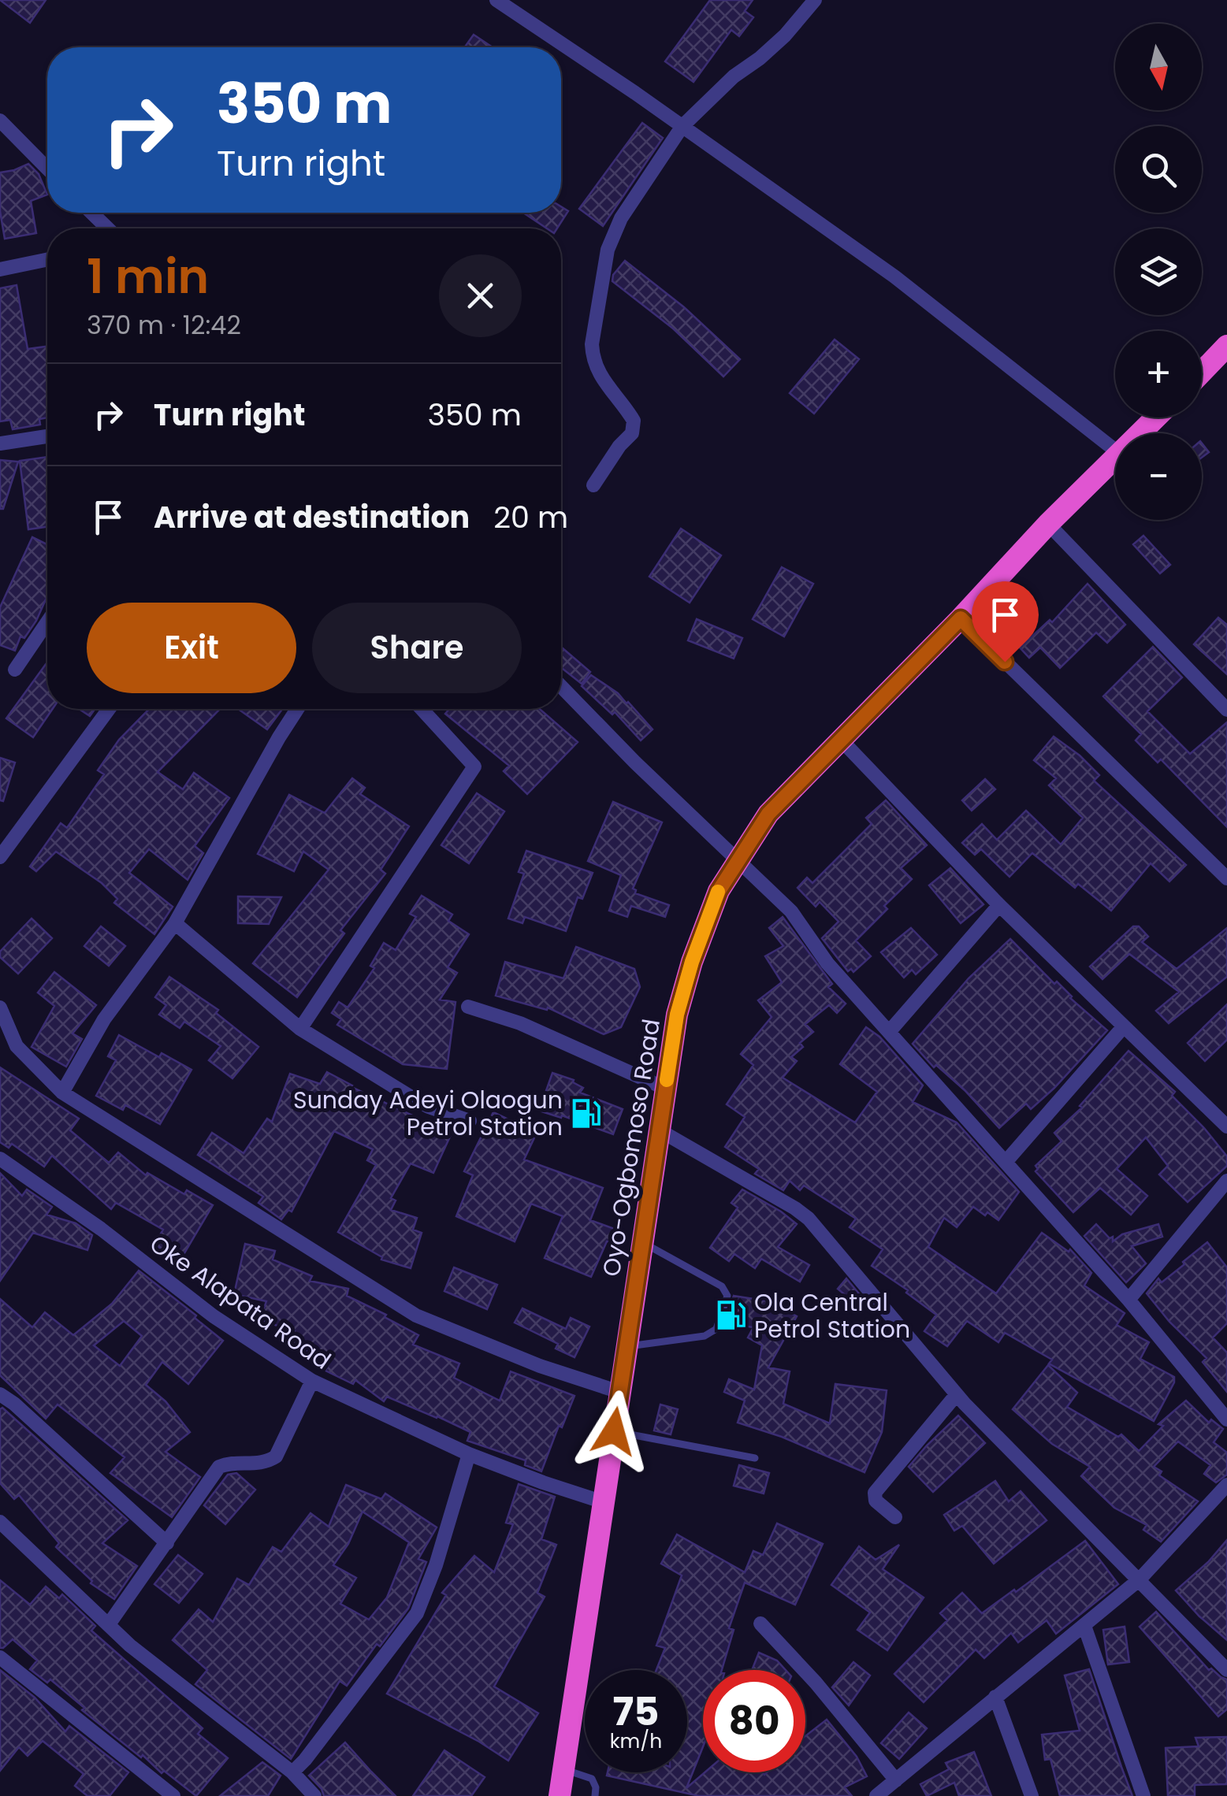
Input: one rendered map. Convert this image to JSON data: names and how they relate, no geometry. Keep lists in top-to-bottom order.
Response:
{
  "streets": {
    "highway": ["Oyo-Ogbomoso Road"],
    "street": ["Oke Alapata Road"]
  },
  "crossings": [
    ["Oyo-Ogbomoso Road", "Oke Alapata Road"]
  ],
  "places": {
    "fuel station": ["Sunday Adeyi Olaogun Petrol Station", "Ola Central Petrol Station"]
  },
  "north": "bottom",
  "page": {
    "map_buttons": ["+", "−"],
    "turn": ["350 m", "Turn right"],
    "heading": ["1 min", "370 m · 12:42"],
    "list": [
      {
        "name": "Turn right",
        "value": "350 m"
      },
      {
        "name": "Arrive at destination",
        "value": "20 m"
      }
    ],
    "buttons": ["Exit", "Share"],
    "speed": "75 km/h",
    "limit": "80"
  }
}
